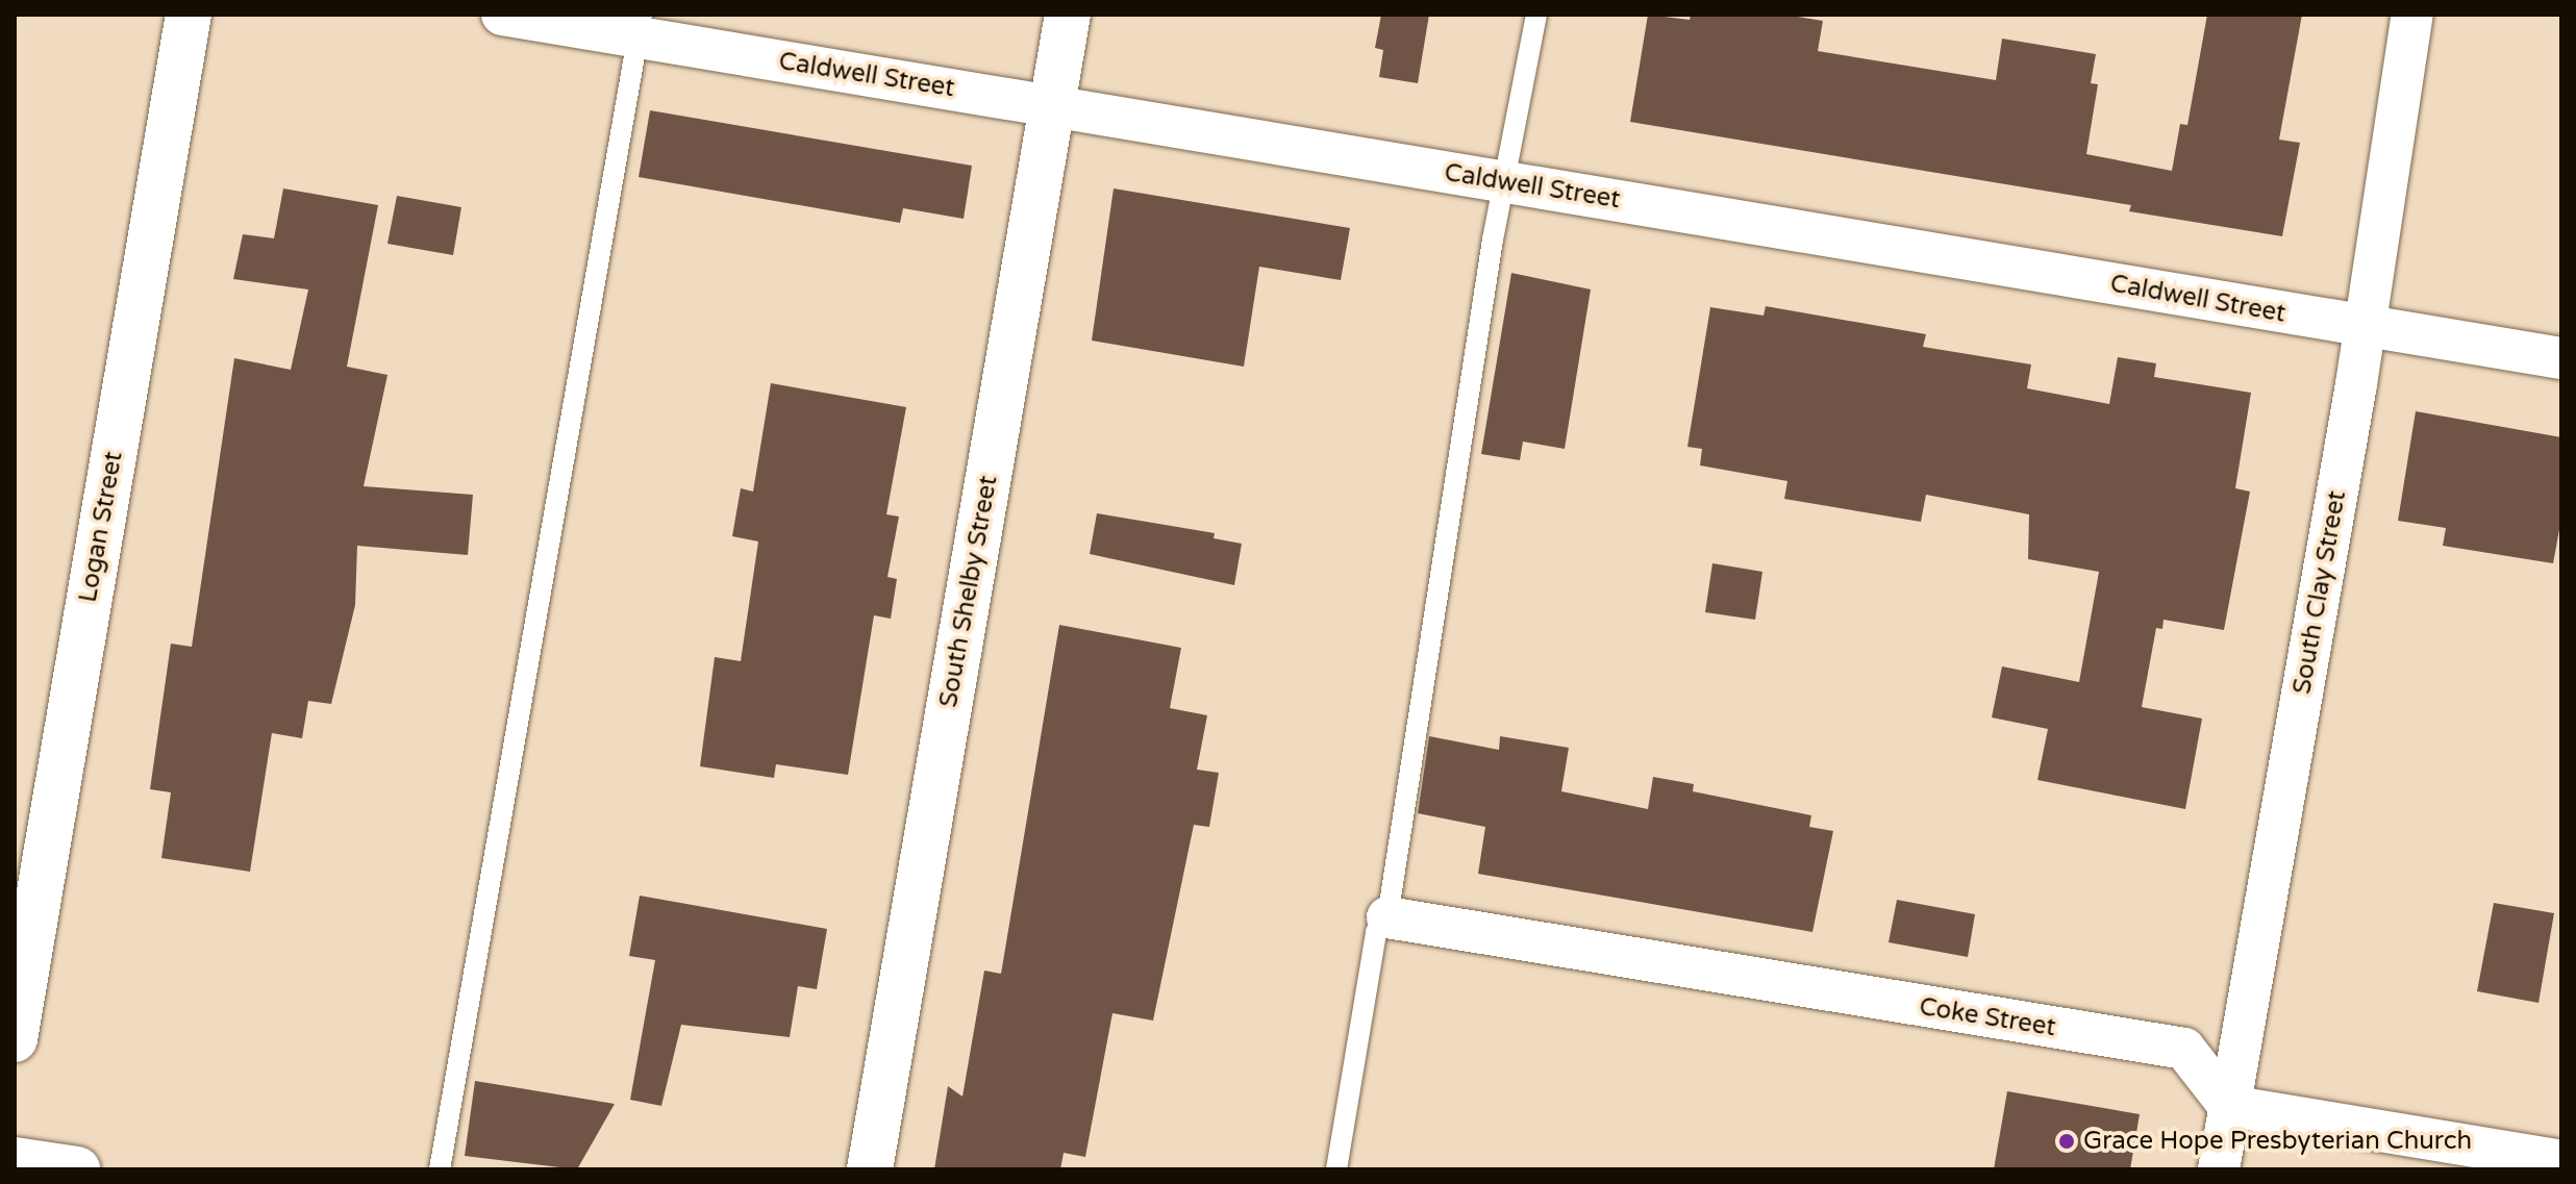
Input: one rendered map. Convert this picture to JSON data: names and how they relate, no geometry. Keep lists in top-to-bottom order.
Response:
{
  "streets": {
    "main road": ["Logan Street", "South Shelby Street"],
    "street": ["Caldwell Street", "South Clay Street", "Coke Street"]
  },
  "crossings": [
    ["Caldwell Street", "South Shelby Street"],
    ["Caldwell Street", "South Clay Street"],
    ["South Clay Street", "Coke Street"]
  ],
  "places": ["Grace Hope Presbyterian Church"]
}
